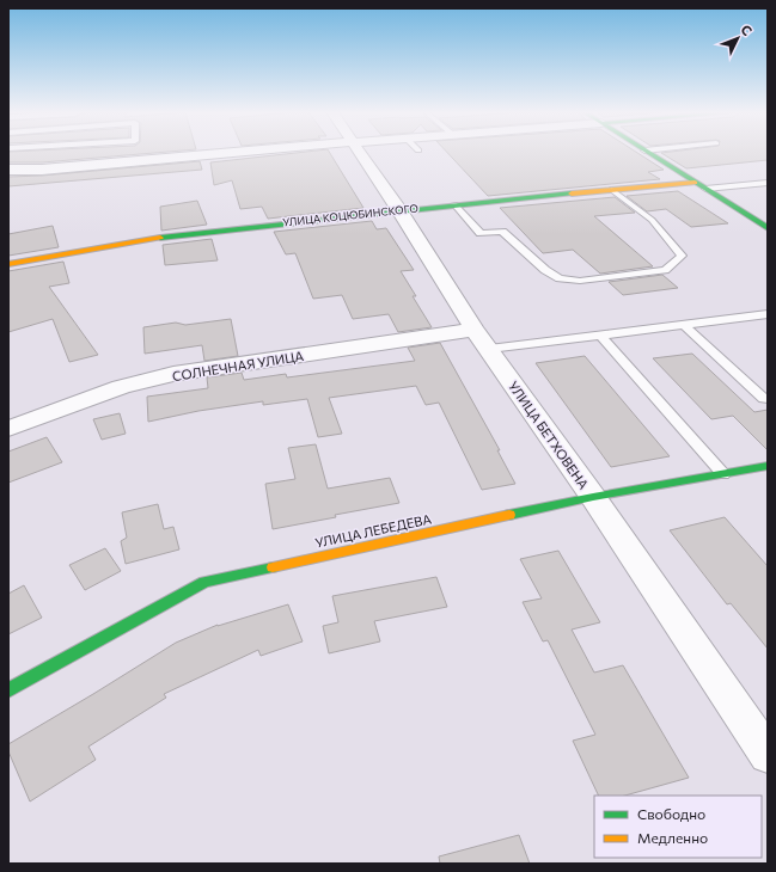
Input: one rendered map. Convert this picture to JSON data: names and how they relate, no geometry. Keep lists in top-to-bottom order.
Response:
{
  "streets": {
    "main road": ["УЛИЦА КОЦЮБИНСКОГО", "УЛИЦА ЛЕБЕДЕВА"],
    "street": ["СОЛНЕЧНАЯ УЛИЦА", "УЛИЦА БЕТХОВЕНА"]
  },
  "crossings": [
    ["УЛИЦА КОЦЮБИНСКОГО", "УЛИЦА БЕТХОВЕНА"],
    ["СОЛНЕЧНАЯ УЛИЦА", "УЛИЦА БЕТХОВЕНА"],
    ["УЛИЦА БЕТХОВЕНА", "УЛИЦА ЛЕБЕДЕВА"]
  ],
  "legend": ["Свободно", "Медленно"],
  "north": "top right"
}
